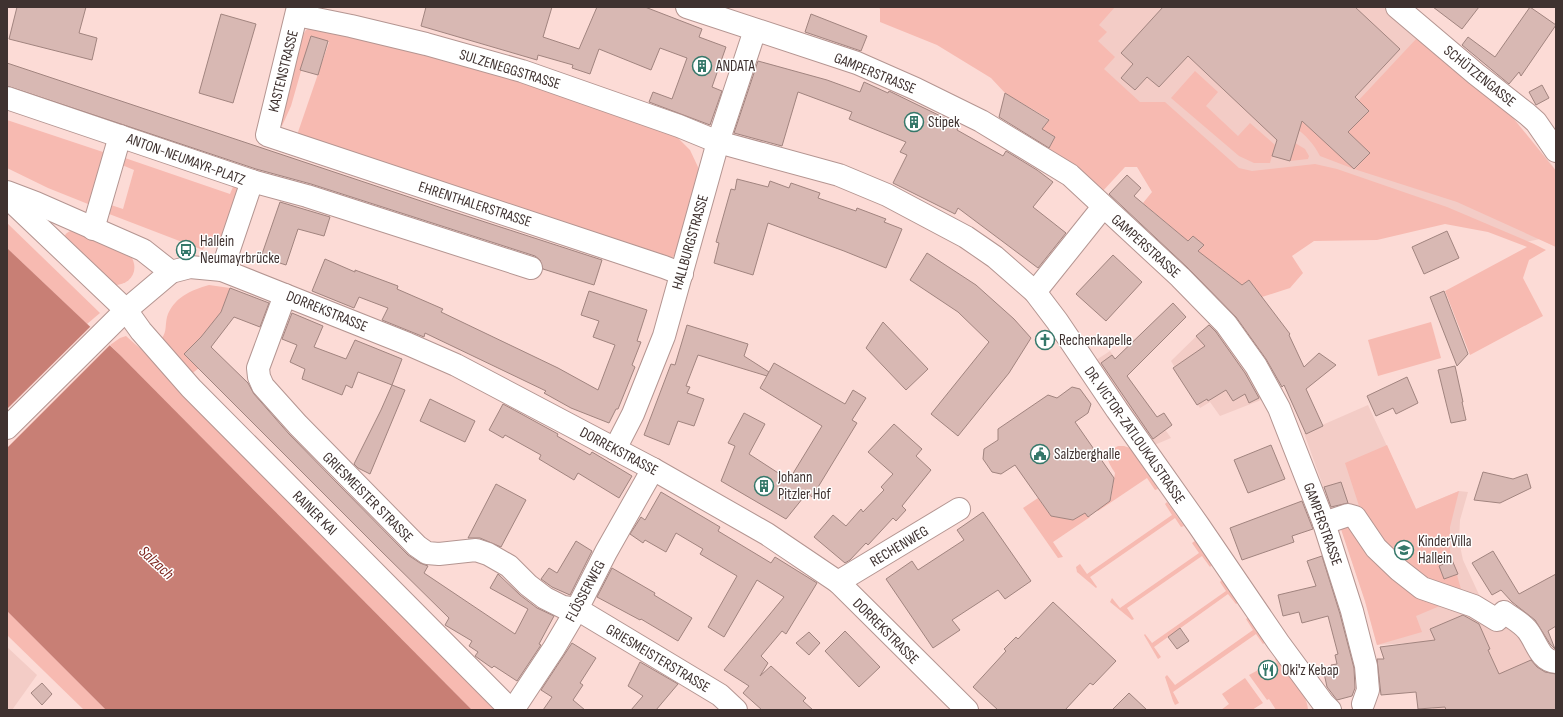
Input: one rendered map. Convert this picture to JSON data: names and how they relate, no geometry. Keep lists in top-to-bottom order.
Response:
{
  "streets": {
    "street": [
      "SULZENEGGSTRASSE",
      "KASTENSTRASSE",
      "GAMPERSTRASSE",
      "SCHÜTZENGASSE",
      "ANTON-NEUMAYR-PLATZ",
      "EHRENTHALERSTRASSE",
      "HALLBURGSTRASSE",
      "DORREKSTRASSE",
      "DR. VICTOR-ZATLOUKALSTRASSE",
      "GRIESMEISTER STRASSE",
      "RAINER KAI",
      "RECHENWEG",
      "FLÖSSERWEG",
      "GRIESMEISTERSTRASSE"
    ]
  },
  "crossings": [
    ["SULZENEGGSTRASSE", "KASTENSTRASSE"],
    ["SULZENEGGSTRASSE", "HALLBURGSTRASSE"],
    ["SULZENEGGSTRASSE", "DR. VICTOR-ZATLOUKALSTRASSE"],
    ["KASTENSTRASSE", "EHRENTHALERSTRASSE"],
    ["GAMPERSTRASSE", "HALLBURGSTRASSE"],
    ["ANTON-NEUMAYR-PLATZ", "DORREKSTRASSE"],
    ["EHRENTHALERSTRASSE", "HALLBURGSTRASSE"],
    ["HALLBURGSTRASSE", "DORREKSTRASSE"],
    ["HALLBURGSTRASSE", "DR. VICTOR-ZATLOUKALSTRASSE"],
    ["DORREKSTRASSE", "GRIESMEISTER STRASSE"],
    ["DORREKSTRASSE", "RECHENWEG"],
    ["DORREKSTRASSE", "FLÖSSERWEG"],
    ["GRIESMEISTER STRASSE", "FLÖSSERWEG"],
    ["GRIESMEISTER STRASSE", "GRIESMEISTERSTRASSE"],
    ["RAINER KAI", "FLÖSSERWEG"],
    ["FLÖSSERWEG", "GRIESMEISTERSTRASSE"]
  ],
  "water": ["Salzach"],
  "places": {
    "building": ["ANDATA", "Stipek", "Johann Pitzler Hof"],
    "bus stop": ["Hallein Neumayrbrücke"],
    "church": ["Rechenkapelle"],
    "public building": ["Salzberghalle"],
    "school or university": ["KinderVilla Hallein"],
    "restaurant": ["Oki'z Kebap"]
  }
}
